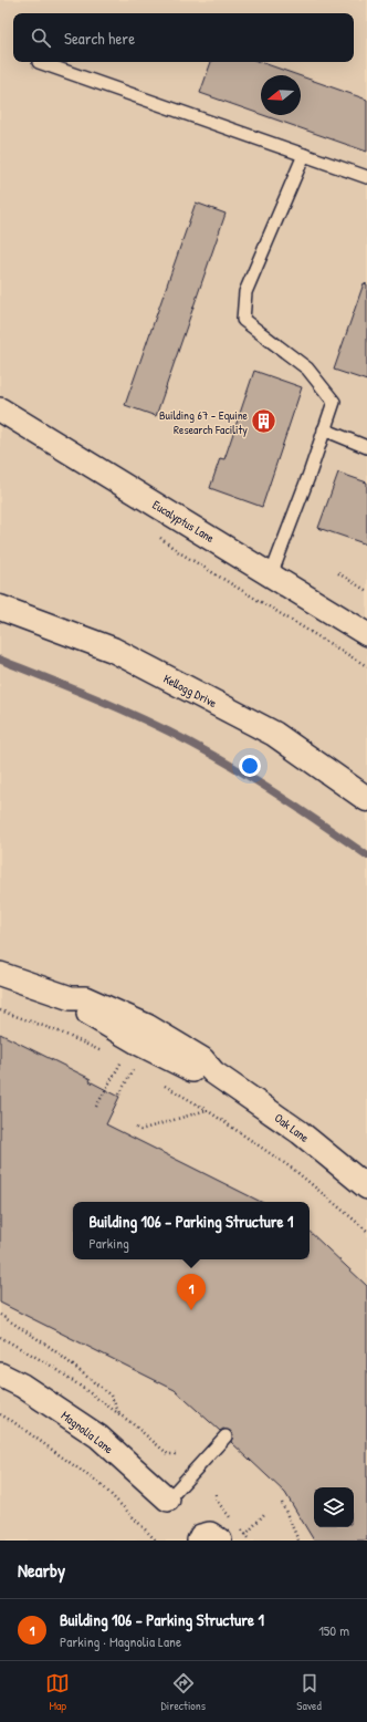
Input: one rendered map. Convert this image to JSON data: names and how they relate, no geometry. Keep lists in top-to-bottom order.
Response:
{
  "streets": {
    "street": [
      "Eucalyptus Lane",
      "Kellogg Drive",
      "Oak Lane",
      "Magnolia Lane"
    ]
  },
  "places": {
    "building": ["Building 67 - Equine Research Facility"]
  },
  "north": "left",
  "page": {
    "search": "Search here",
    "popup": ["Building 106 - Parking Structure 1", "Parking"],
    "pins": "1",
    "heading": "Nearby",
    "list": [
      {
        "mark": "1",
        "name": "Building 106 - Parking Structure 1",
        "note": "Parking · Magnolia Lane",
        "value": "150 m"
      }
    ],
    "nav": ["Map", "Directions", "Saved"]
  }
}
